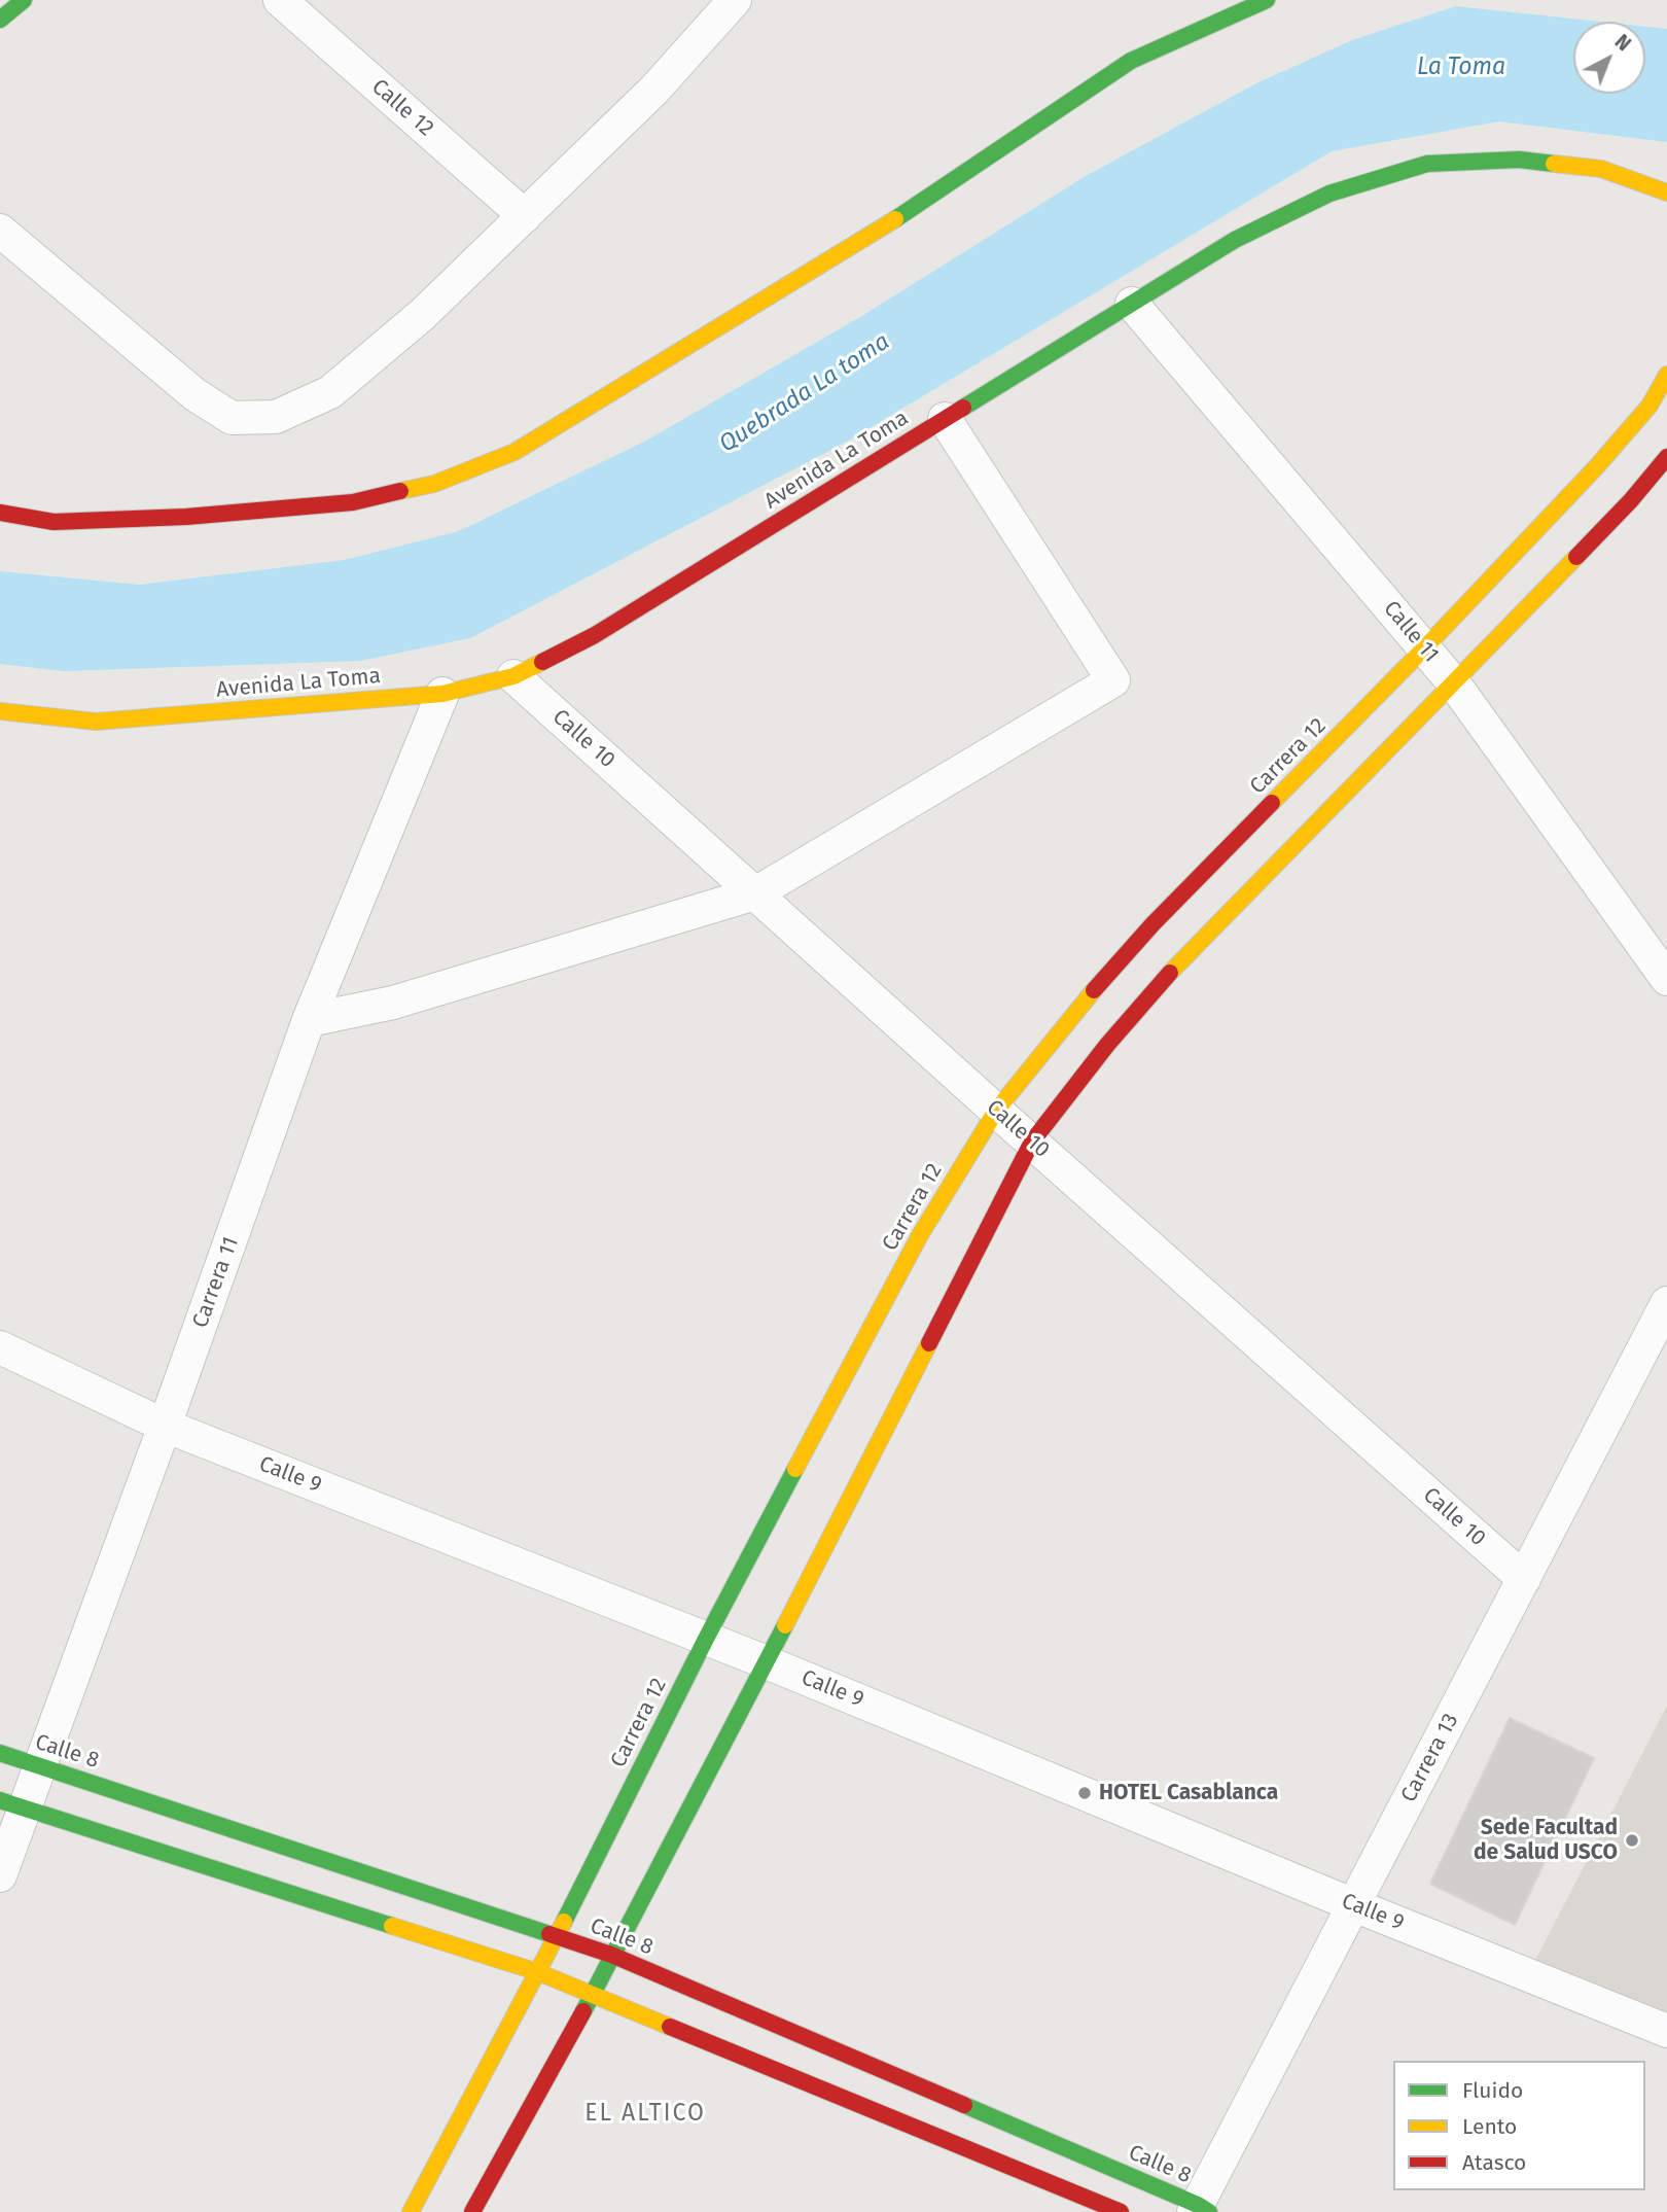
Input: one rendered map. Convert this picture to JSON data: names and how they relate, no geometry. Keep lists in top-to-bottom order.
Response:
{
  "streets": {
    "main road": ["Avenida La Toma", "Carrera 12", "Calle 8"],
    "street": [
      "Calle 12",
      "Calle 11",
      "Calle 10",
      "Carrera 11",
      "Calle 9",
      "Carrera 13"
    ]
  },
  "crossings": [
    ["Avenida La Toma", "Calle 11"],
    ["Avenida La Toma", "Calle 10"],
    ["Avenida La Toma", "Carrera 11"],
    ["Calle 11", "Carrera 12"],
    ["Calle 10", "Carrera 12"],
    ["Calle 10", "Carrera 13"],
    ["Carrera 12", "Calle 9"],
    ["Carrera 12", "Calle 8"],
    ["Carrera 11", "Calle 9"],
    ["Carrera 11", "Calle 8"],
    ["Calle 9", "Carrera 13"],
    ["Calle 8", "Carrera 13"]
  ],
  "districts": ["EL ALTICO"],
  "water": ["La Toma", "Quebrada La toma"],
  "places": ["HOTEL Casablanca", "Sede Facultad de Salud USCO"],
  "legend": ["Fluido", "Lento", "Atasco"],
  "north": "top right"
}
